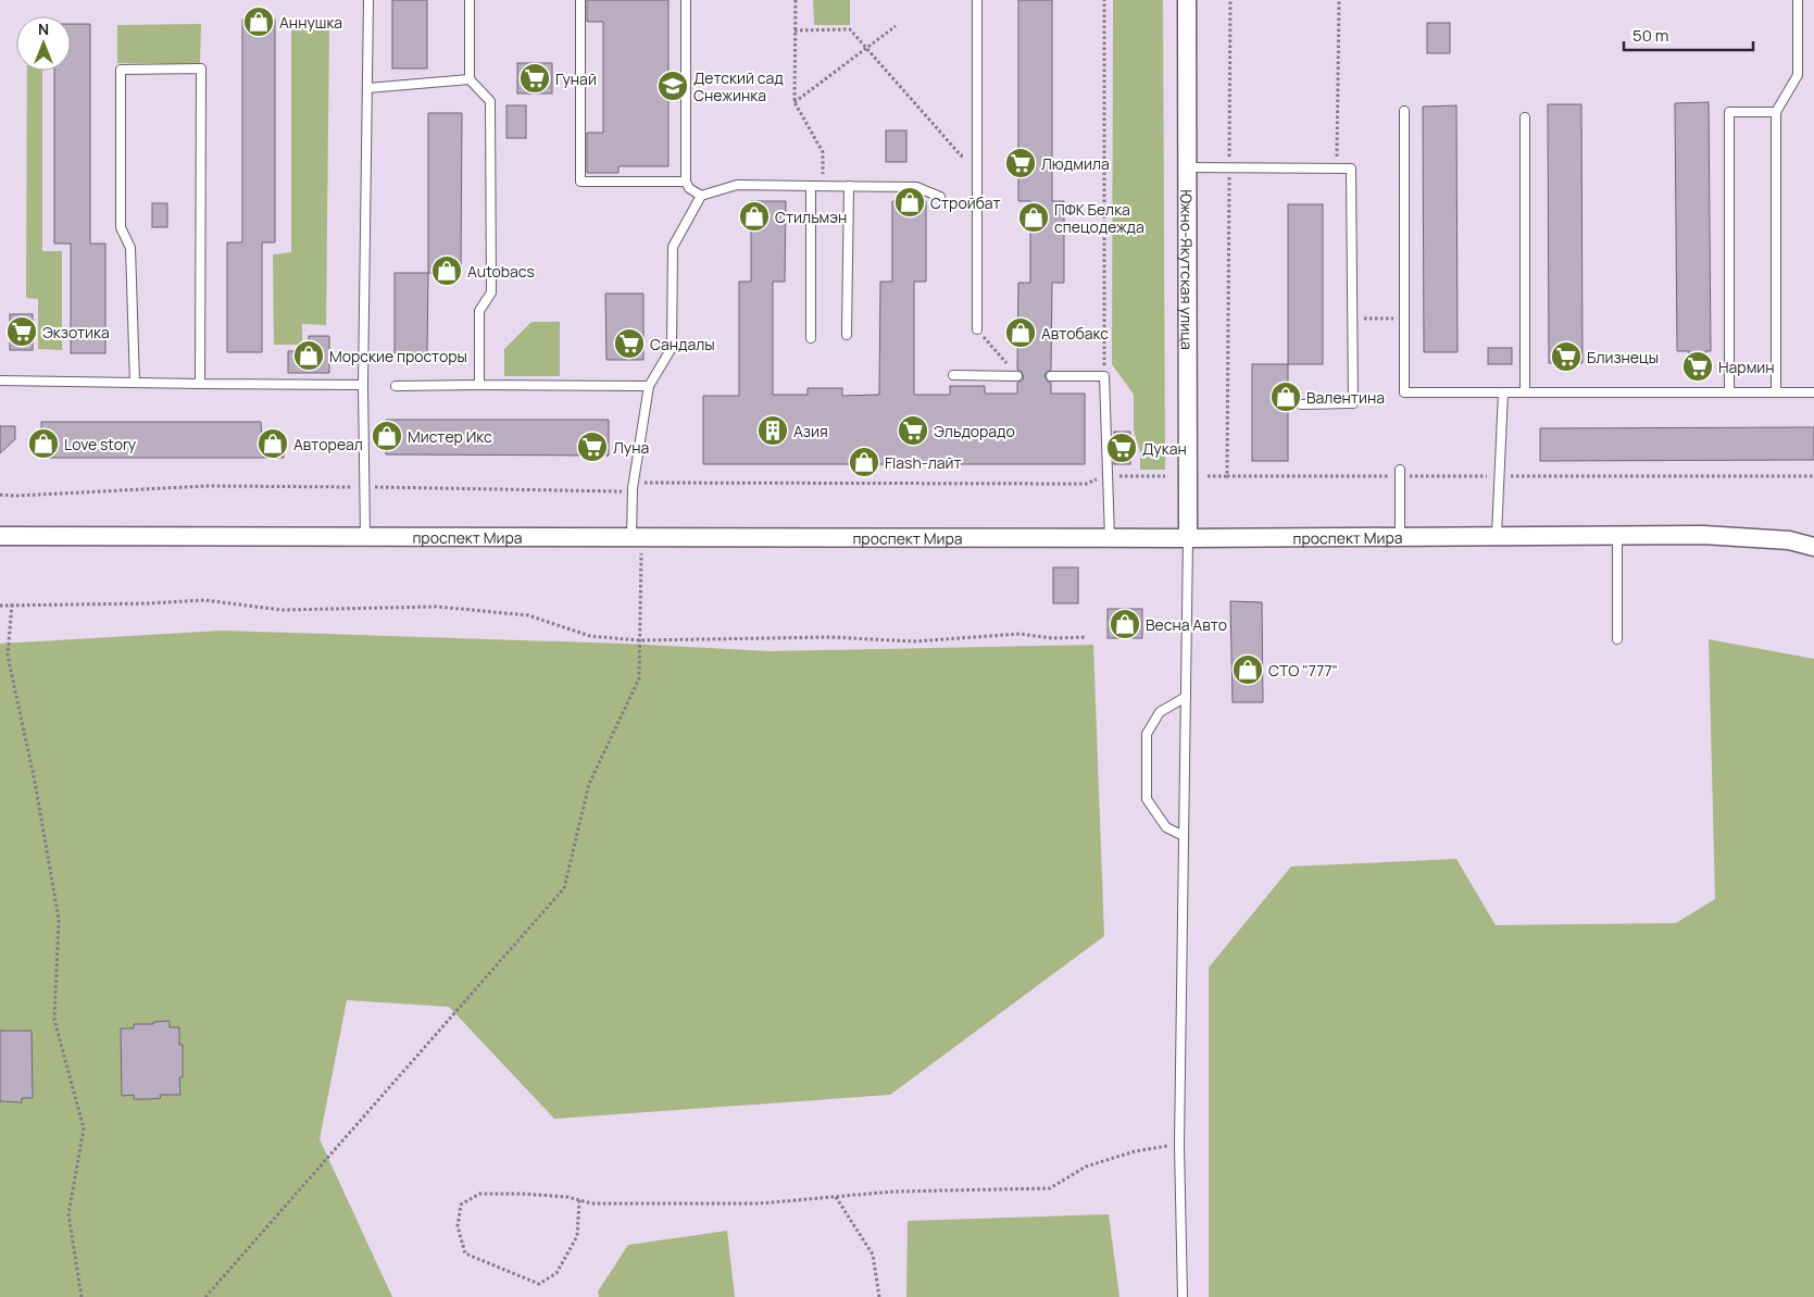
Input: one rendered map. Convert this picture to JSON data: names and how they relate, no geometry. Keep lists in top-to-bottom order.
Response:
{
  "streets": {
    "street": ["Южно-Якутская улица", "проспект Мира"]
  },
  "crossings": [
    ["Южно-Якутская улица", "проспект Мира"]
  ],
  "places": {
    "shop": [
      "Аннушка",
      "Стройбат",
      "Стильмэн",
      "ПФК Белка спецодежда",
      "Autobacs",
      "Автобакс",
      "Морские просторы",
      "Валентина",
      "Мистер Икс",
      "Love story",
      "Автореал",
      "Flash-лайт",
      "Весна Авто",
      "СТО \"777\""
    ],
    "supermarket": [
      "Гунай",
      "Людмила",
      "Экзотика",
      "Сандалы",
      "Близнецы",
      "Нармин",
      "Эльдорадо",
      "Луна",
      "Дукан"
    ],
    "school or university": ["Детский сад Снежинка"],
    "building": ["Азия"]
  },
  "scale_bar": "50 m",
  "north": "top"
}
